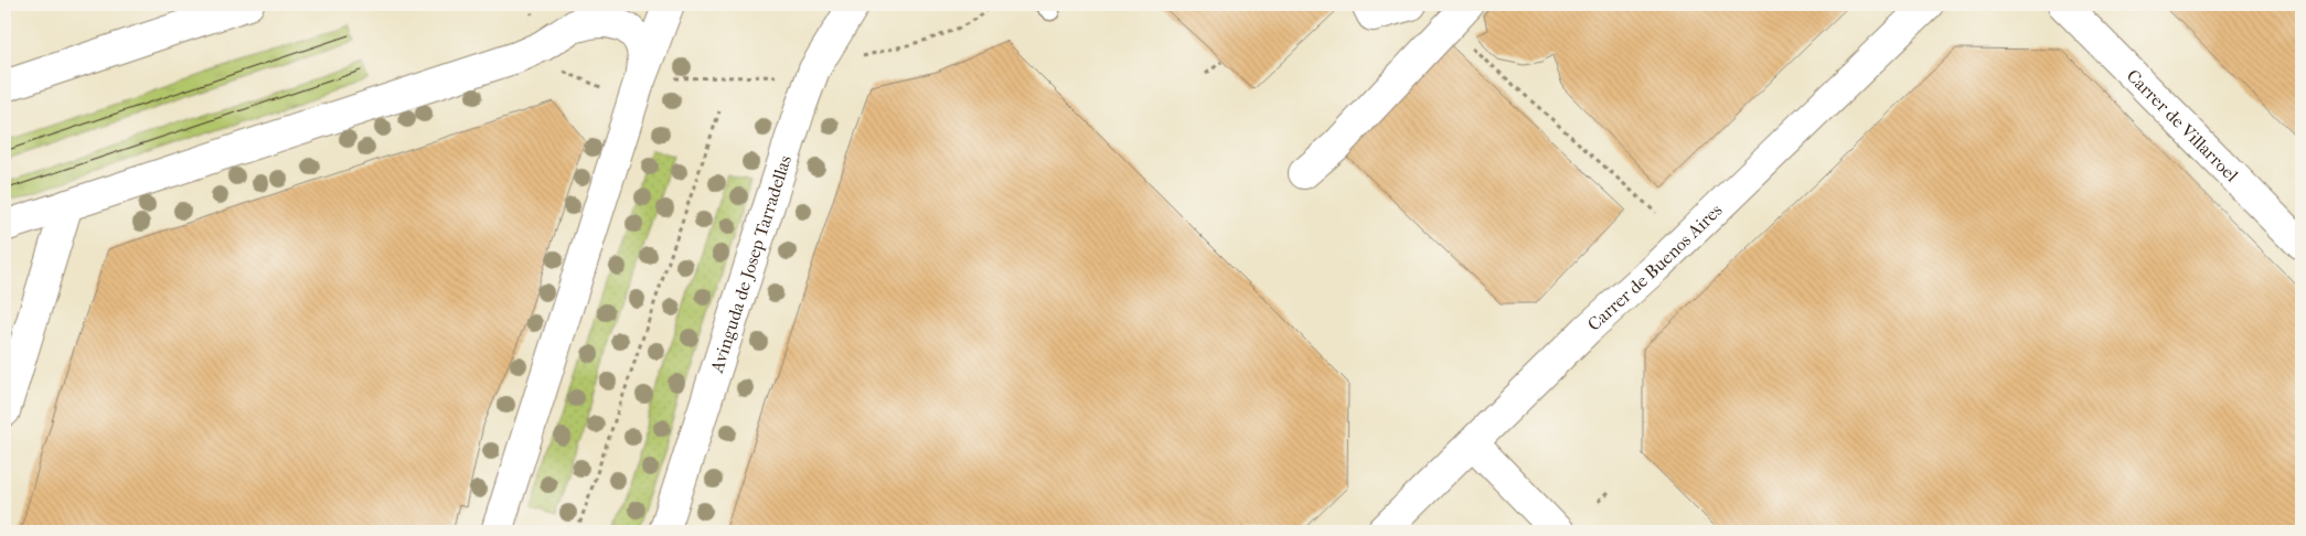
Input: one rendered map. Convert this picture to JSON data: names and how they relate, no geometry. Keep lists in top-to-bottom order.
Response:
{
  "streets": {
    "main road": ["Carrer de Villarroel", "Avinguda de Josep Tarradellas", "Carrer de Buenos Aires"]
  }
}
